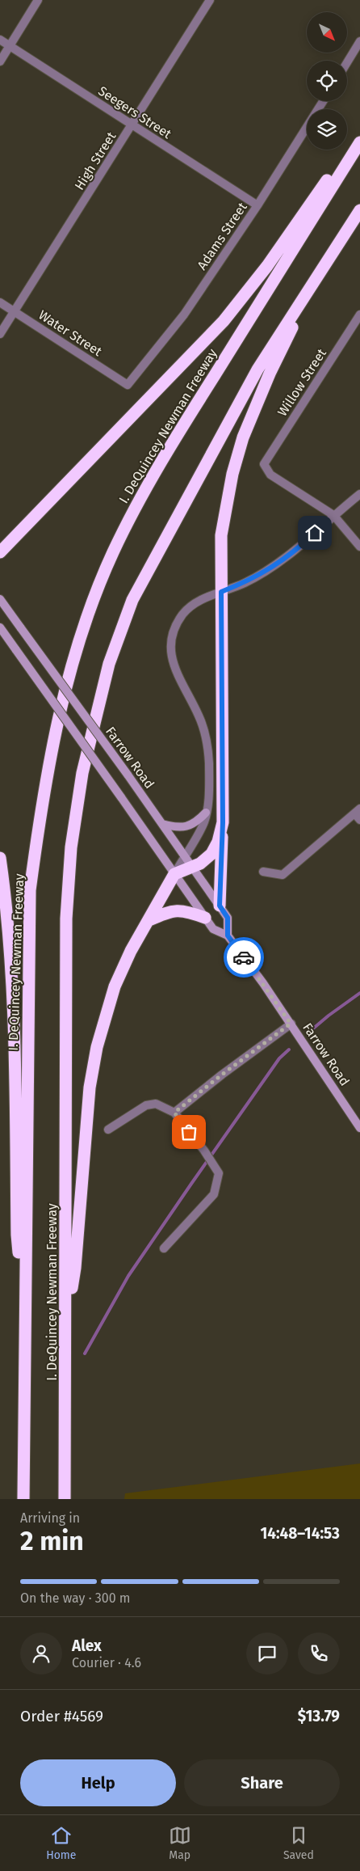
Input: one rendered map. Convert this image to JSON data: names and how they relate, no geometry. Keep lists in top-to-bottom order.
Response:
{
  "streets": {
    "highway": ["I. DeQuincey Newman Freeway"],
    "main road": ["Farrow Road"],
    "street": [
      "Seegers Street",
      "High Street",
      "Adams Street",
      "Water Street",
      "Willow Street"
    ]
  },
  "crossings": [
    ["Seegers Street", "High Street"],
    ["Seegers Street", "Adams Street"],
    ["High Street", "Water Street"],
    ["Adams Street", "Water Street"]
  ],
  "north": "bottom right",
  "page": {
    "heading": ["2 min", "Arriving in", "14:48–14:53"],
    "panel": [
      "Alex",
      "Courier · 4.6",
      "Order #4569",
      "$13.79"
    ],
    "bar": "On the way · 300 m",
    "buttons": ["Help", "Share"],
    "tabs": ["Home", "Map", "Saved"]
  }
}
